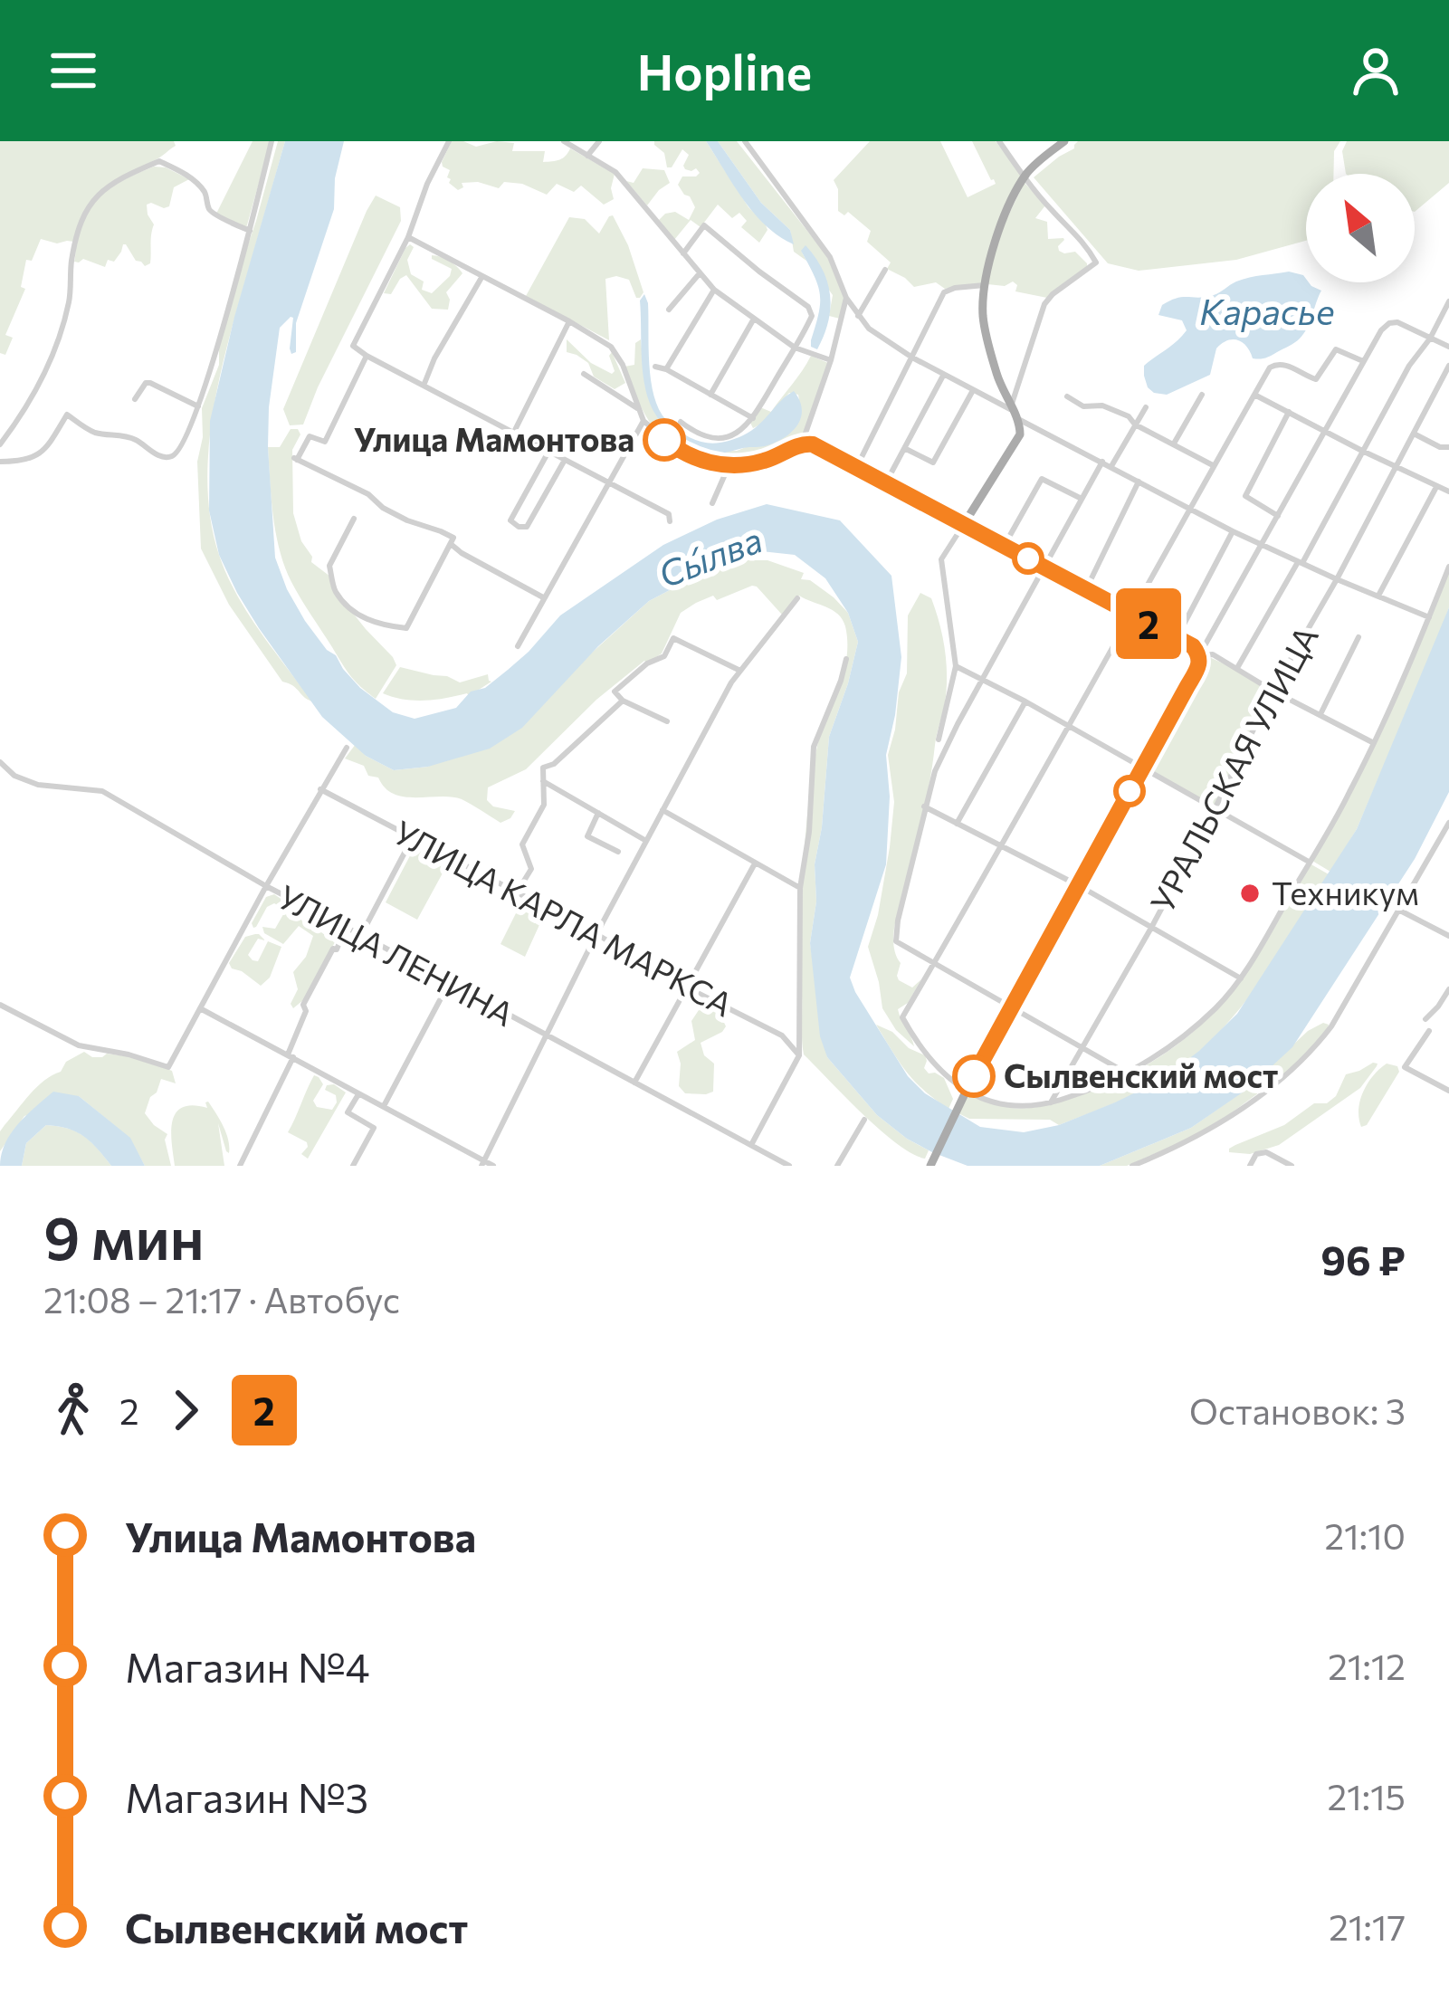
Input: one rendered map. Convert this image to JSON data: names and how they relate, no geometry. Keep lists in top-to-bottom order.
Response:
{
  "streets": {
    "street": ["УРАЛЬСКАЯ УЛИЦА", "УЛИЦА КАРЛА МАРКСА", "УЛИЦА ЛЕНИНА"]
  },
  "water": ["Карасье", "Сы́лва"],
  "places": ["Улица Мамонтова", "Техникум", "Сылвенский мост"],
  "lines": ["bus line 2"],
  "north": "top left",
  "page": {
    "header": "Hopline",
    "on_map": "2",
    "heading": ["9 мин", "21:08 – 21:17 · Автобус", "96 ₽"],
    "legs": ["2", "2", "Остановок: 3"],
    "list": [
      {
        "name": "Улица Мамонтова",
        "value": "21:10"
      },
      {
        "name": "Магазин №4",
        "value": "21:12"
      },
      {
        "name": "Магазин №3",
        "value": "21:15"
      },
      {
        "name": "Сылвенский мост",
        "value": "21:17"
      }
    ]
  }
}
